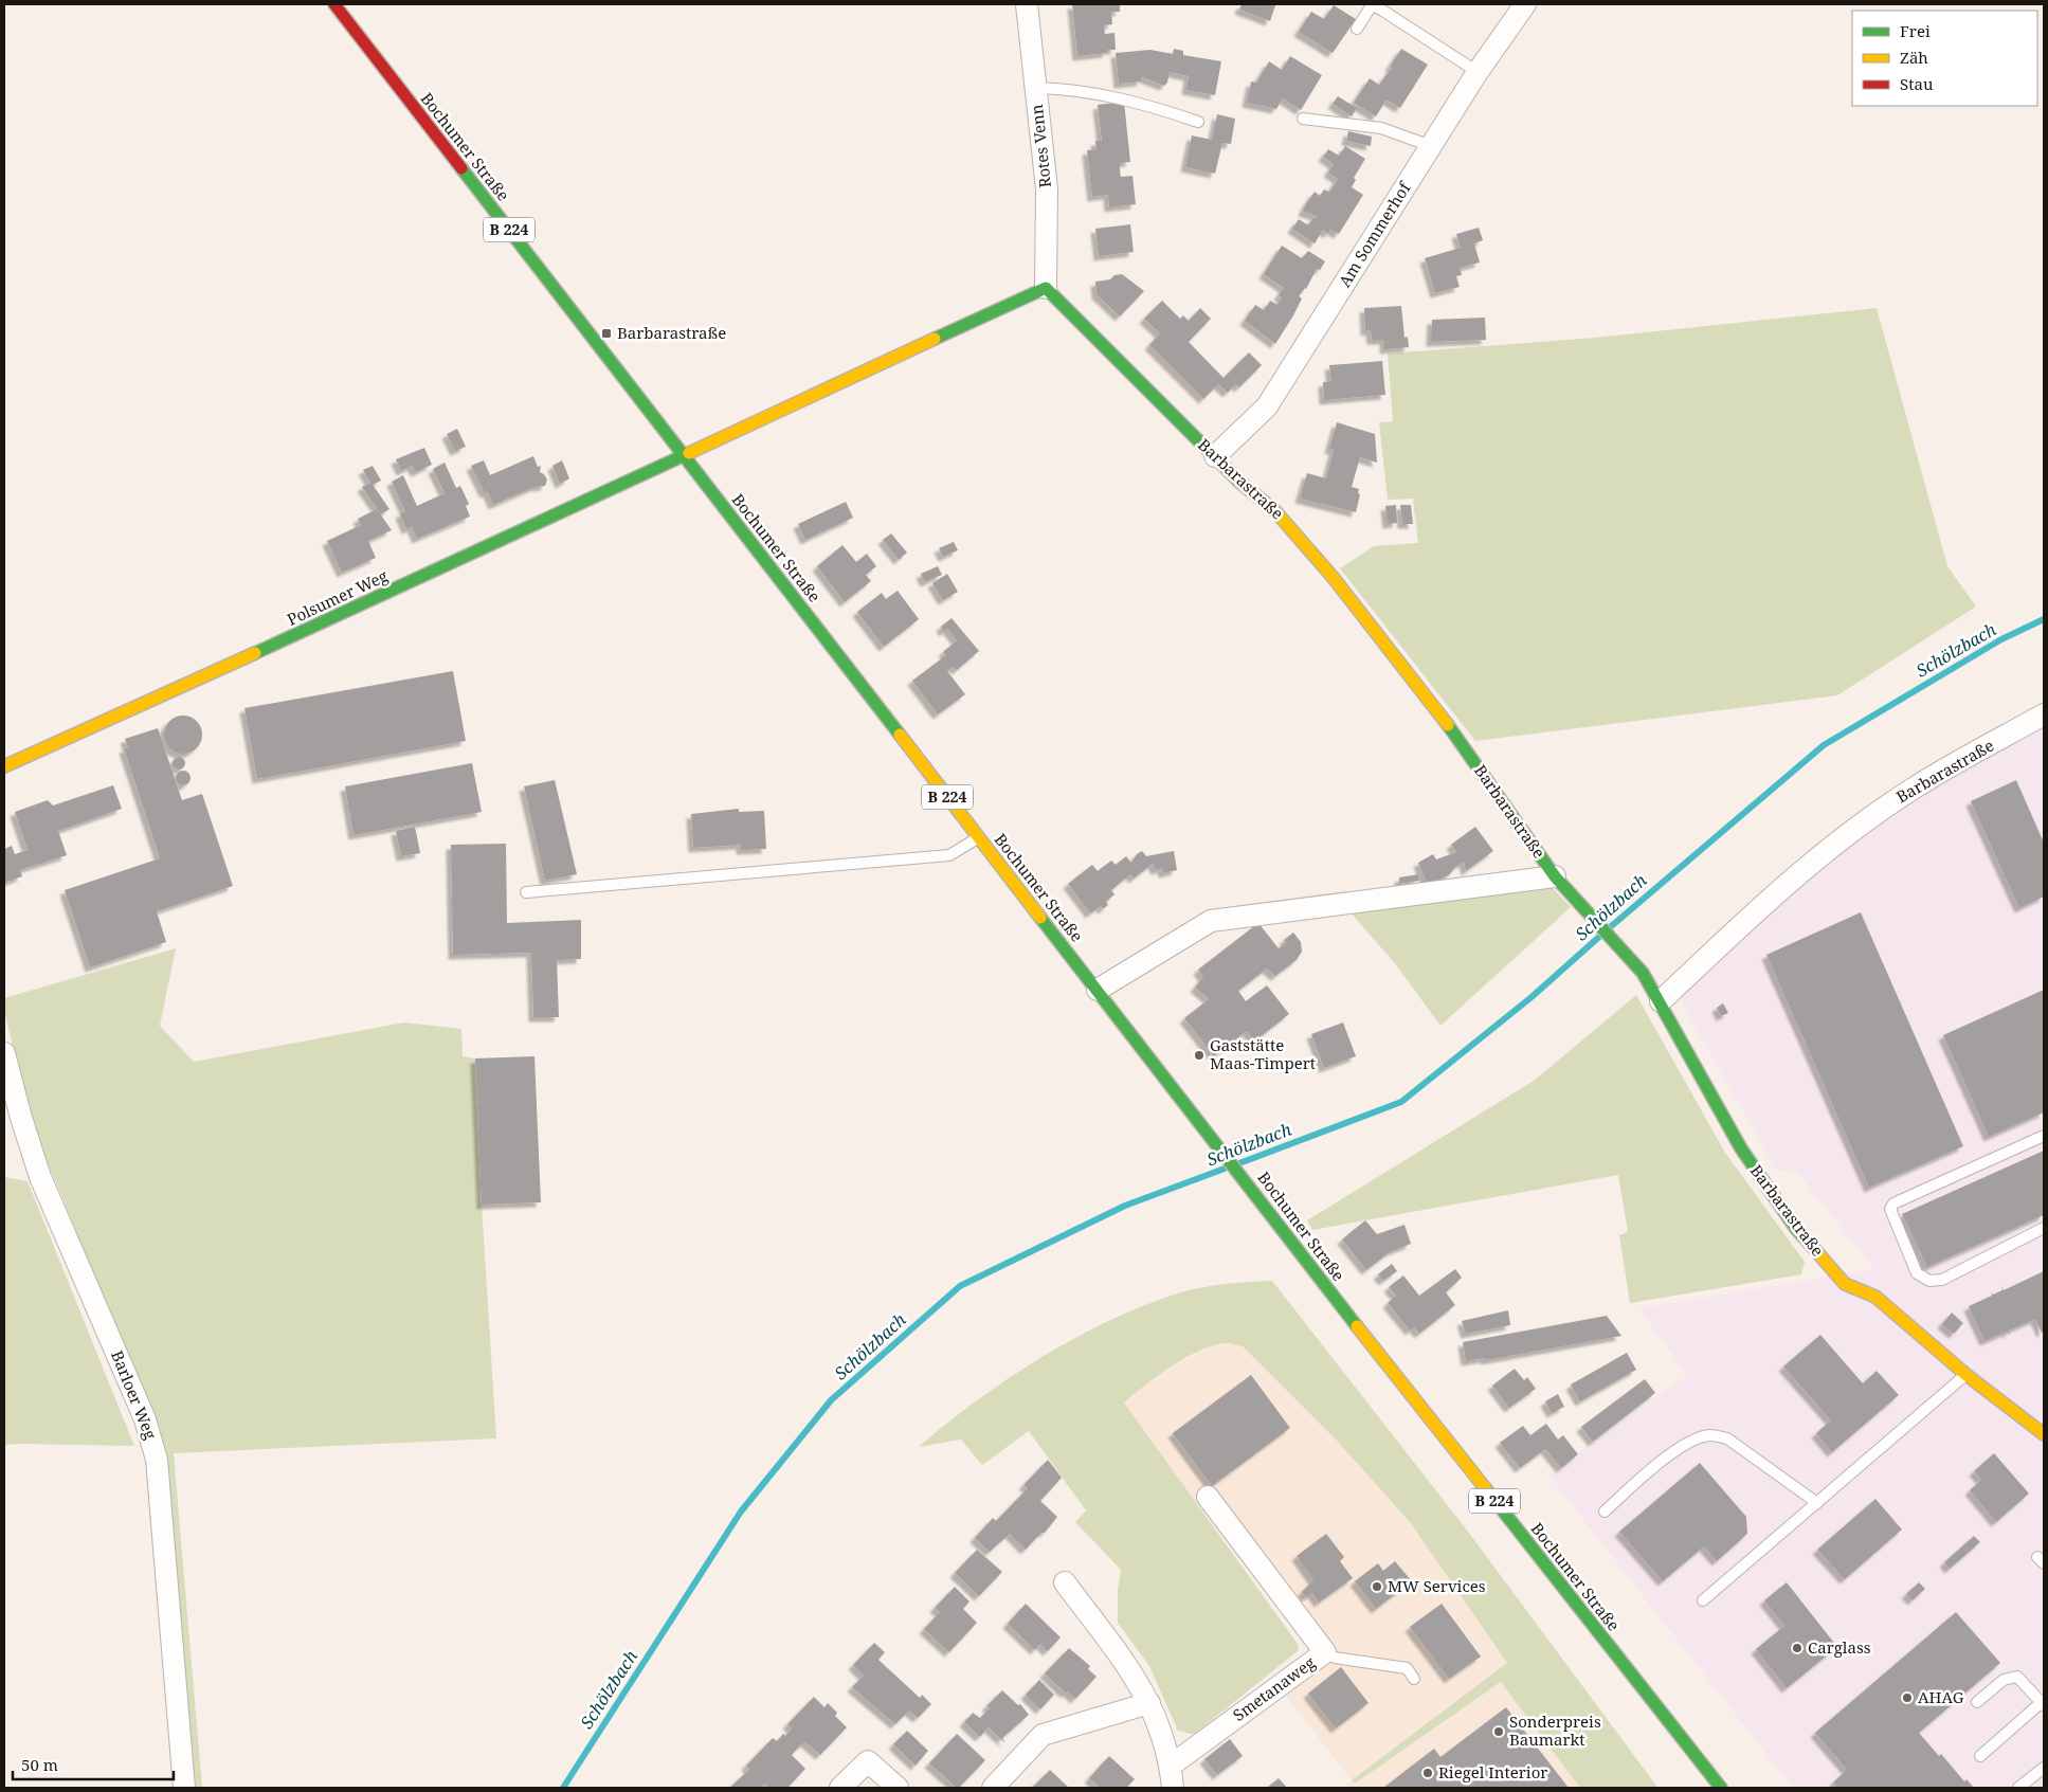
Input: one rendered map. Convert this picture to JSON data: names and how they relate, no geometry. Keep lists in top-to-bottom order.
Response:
{
  "streets": {
    "street": [
      "Rotes Venn",
      "Bochumer Straße",
      "B 224",
      "Am Sommerhof",
      "Barbarastraße",
      "Polsumer Weg",
      "Barloer Weg",
      "Smetanaweg"
    ]
  },
  "crossings": [
    ["Rotes Venn", "Barbarastraße"],
    ["Bochumer Straße", "Polsumer Weg"],
    ["Am Sommerhof", "Barbarastraße"]
  ],
  "water": ["Schölzbach"],
  "places": {
    "transit": ["Barbarastraße"],
    "other": [
      "Gaststätte Maas-Timpert",
      "MW Services",
      "Carglass",
      "AHAG",
      "Sonderpreis Baumarkt",
      "Riegel Interior"
    ]
  },
  "legend": ["Frei", "Zäh", "Stau"],
  "scale_bar": "50 m"
}
